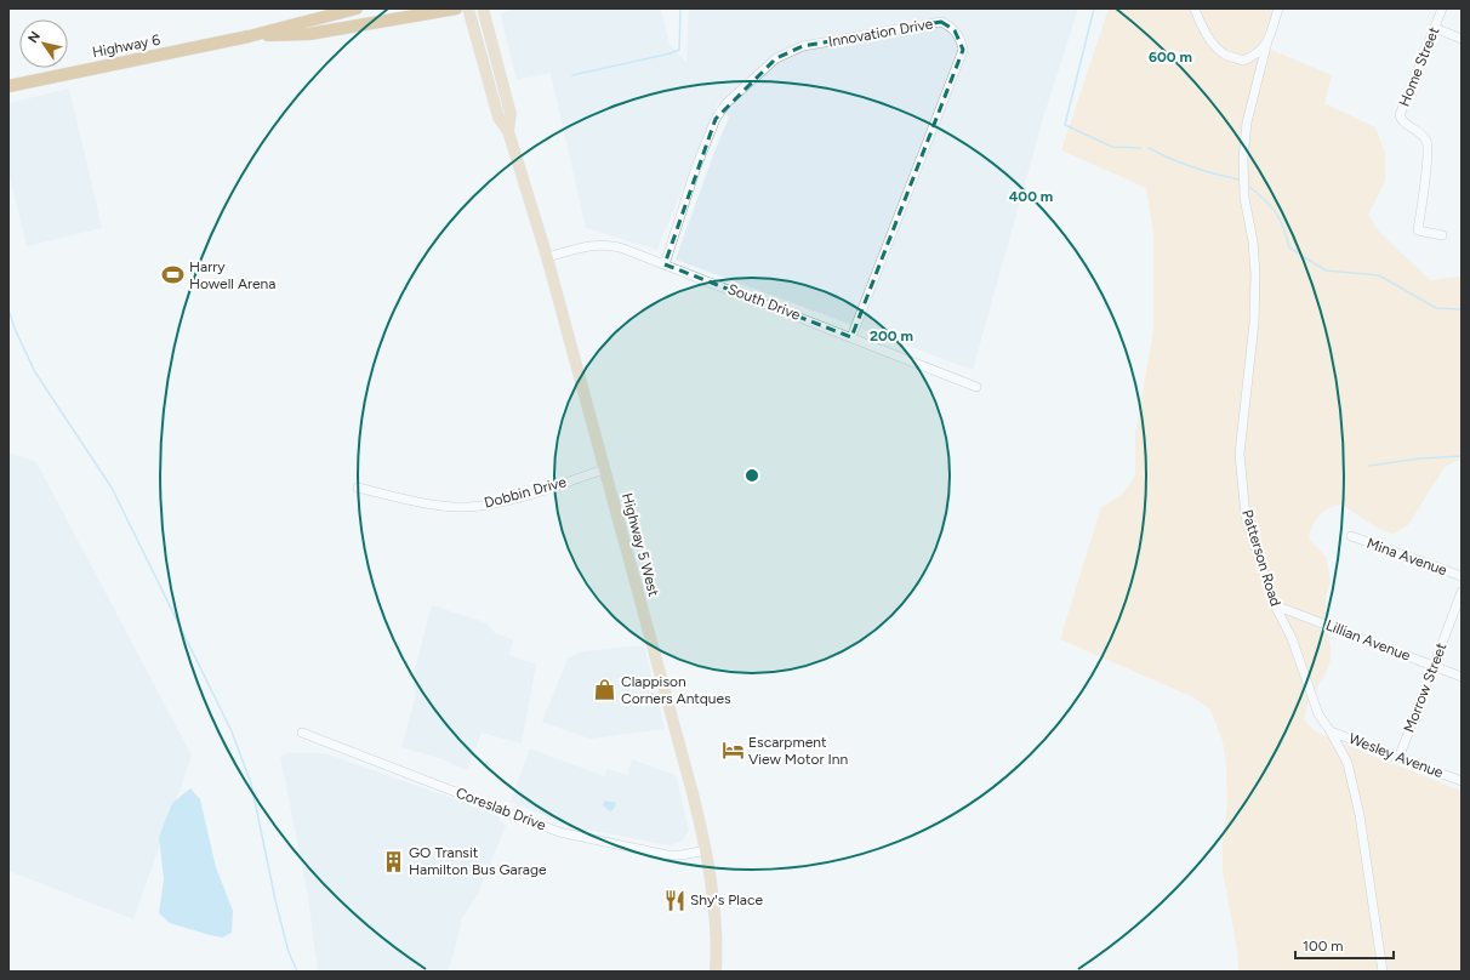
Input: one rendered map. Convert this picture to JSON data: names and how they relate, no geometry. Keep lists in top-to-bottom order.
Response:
{
  "streets": {
    "highway": ["Highway 6"],
    "main road": ["Highway 5 West"],
    "street": [
      "Innovation Drive",
      "Home Street",
      "South Drive",
      "Dobbin Drive",
      "Mina Avenue",
      "Patterson Road",
      "Lillian Avenue",
      "Morrow Street",
      "Wesley Avenue",
      "Coreslab Drive"
    ]
  },
  "crossings": [
    ["Innovation Drive", "South Drive"],
    ["South Drive", "Highway 5 West"],
    ["Dobbin Drive", "Highway 5 West"],
    ["Highway 5 West", "Coreslab Drive"],
    ["Patterson Road", "Lillian Avenue"],
    ["Patterson Road", "Wesley Avenue"],
    ["Lillian Avenue", "Morrow Street"],
    ["Morrow Street", "Wesley Avenue"]
  ],
  "places": {
    "sports": ["Harry Howell Arena"],
    "shop": ["Clappison Corners Antques"],
    "hotel": ["Escarpment View Motor Inn"],
    "building": ["GO Transit Hamilton Bus Garage"],
    "restaurant": ["Shy's Place"]
  },
  "scale_bar": "100 m",
  "north": "top left",
  "rings": ["600 m", "400 m", "200 m"]
}
